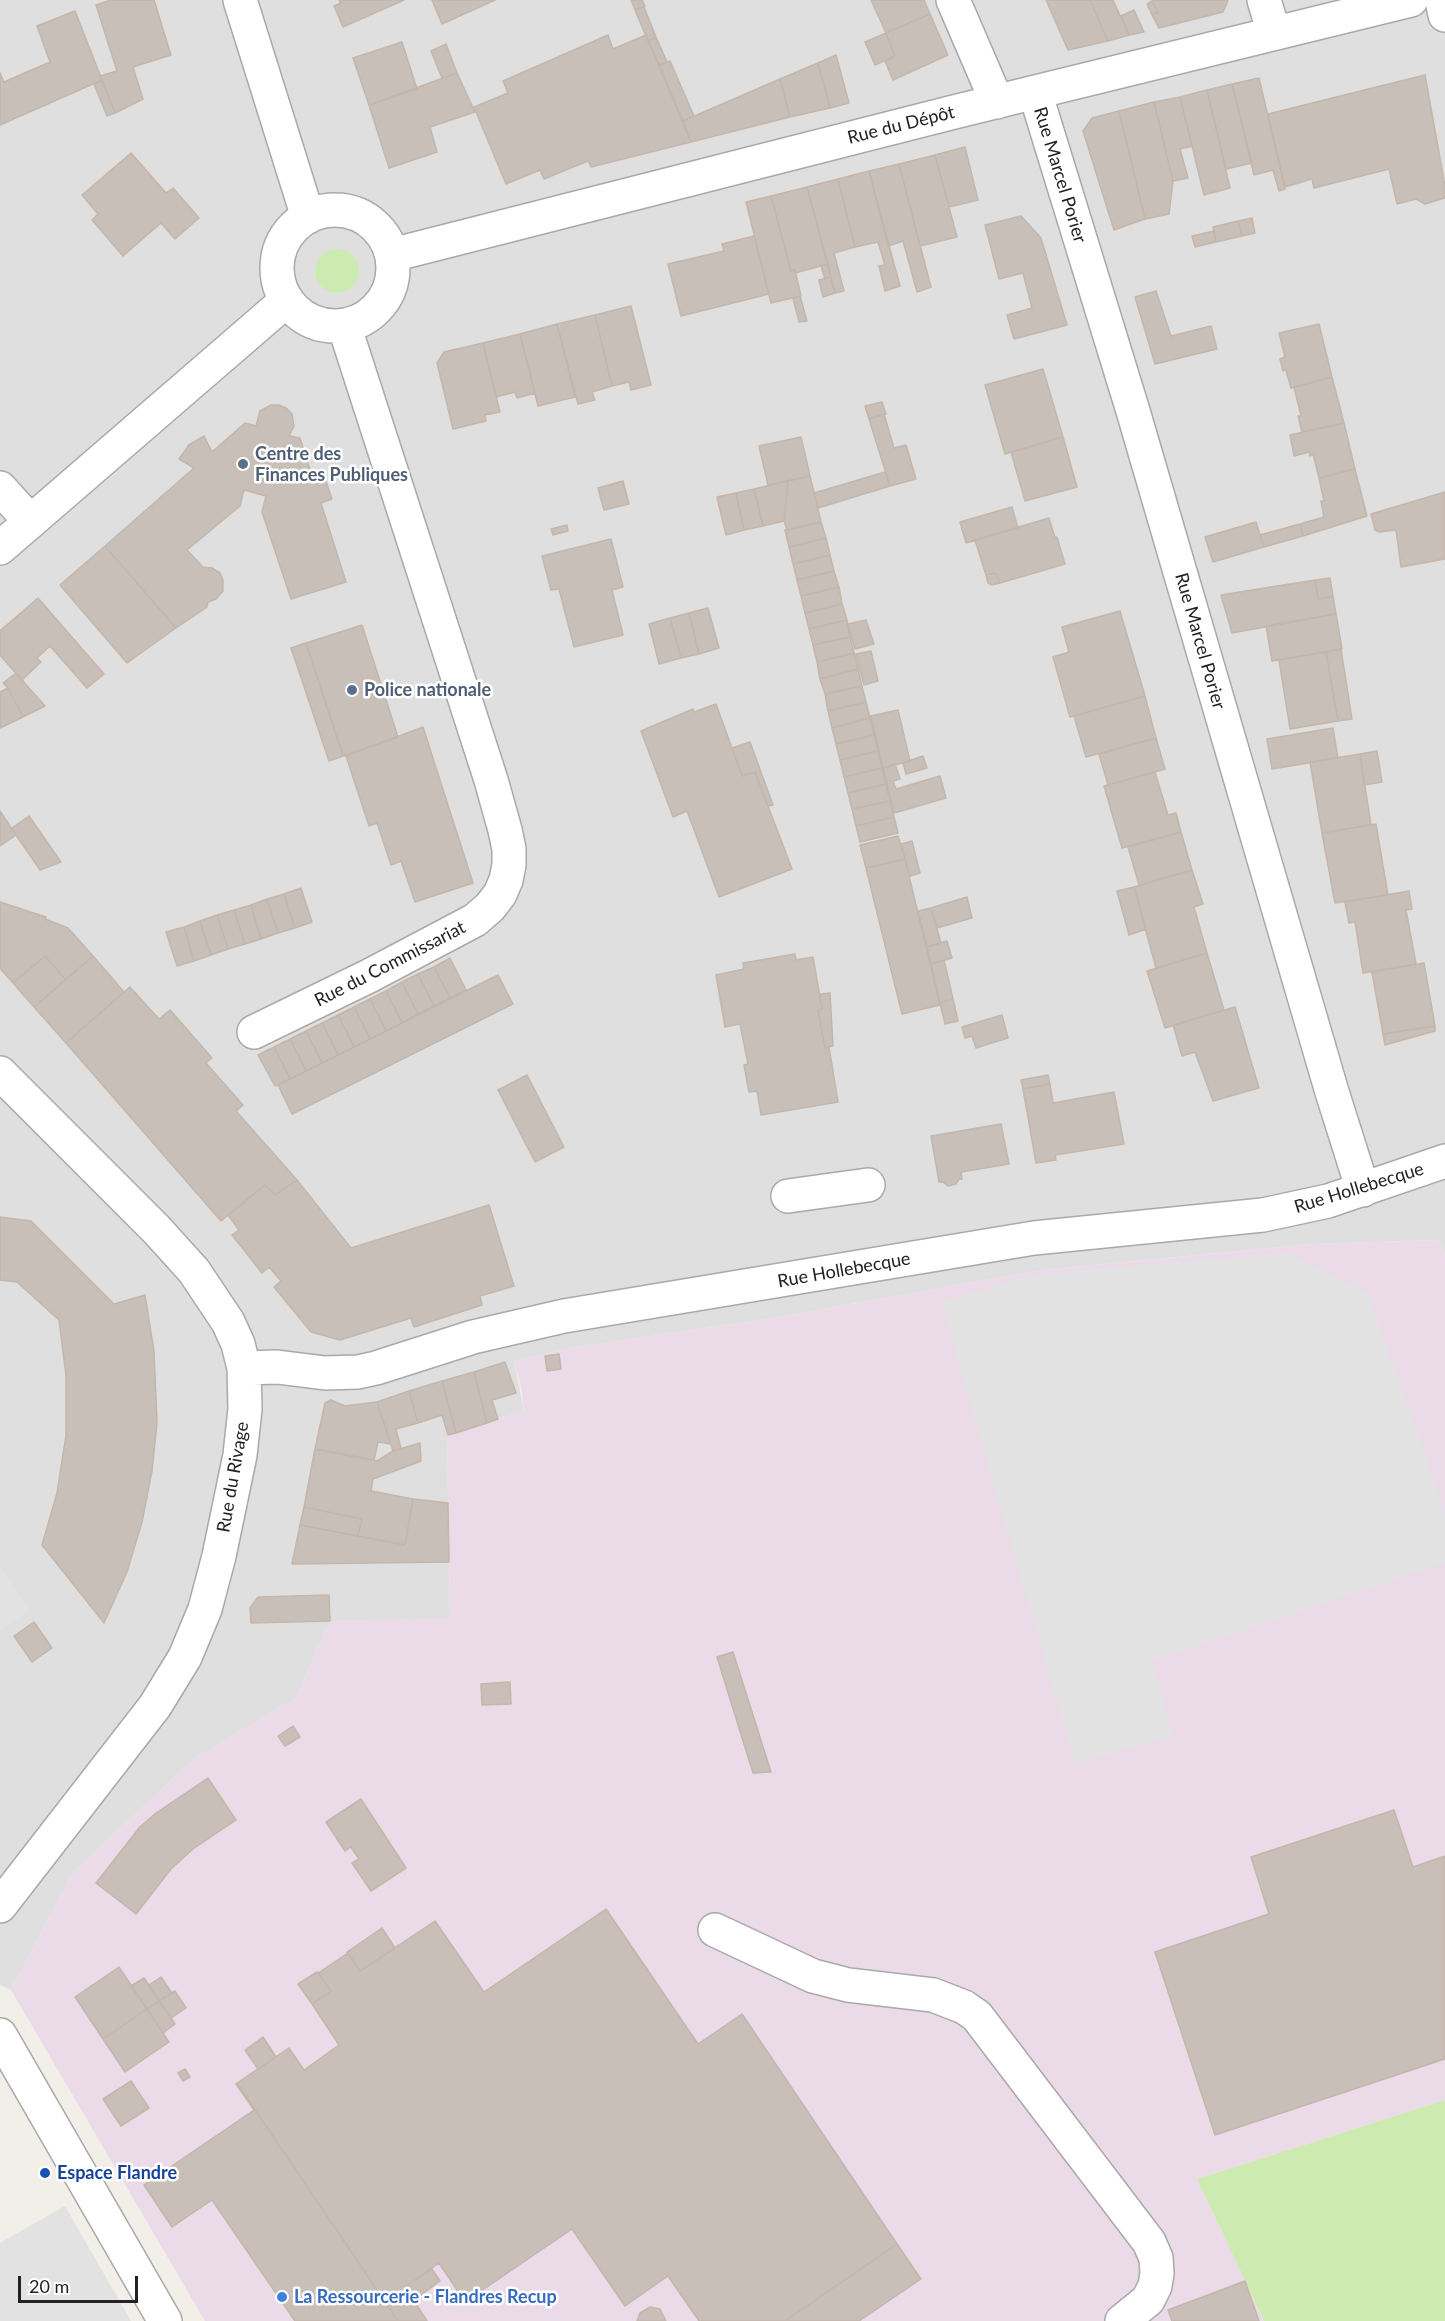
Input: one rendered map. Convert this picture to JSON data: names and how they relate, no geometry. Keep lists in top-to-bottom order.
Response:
{
  "streets": {
    "street": [
      "Rue du Dépôt",
      "Rue Marcel Porier",
      "Rue du Commissariat",
      "Rue Hollebecque",
      "Rue du Rivage"
    ]
  },
  "crossings": [
    ["Rue du Dépôt", "Rue Marcel Porier"],
    ["Rue du Dépôt", "Rue du Commissariat"],
    ["Rue Marcel Porier", "Rue Hollebecque"],
    ["Rue Hollebecque", "Rue du Rivage"]
  ],
  "places": [
    "Centre des Finances Publiques",
    "Police nationale",
    "Espace Flandre",
    "La Ressourcerie - Flandres Recup"
  ],
  "scale_bar": "20 m"
}
